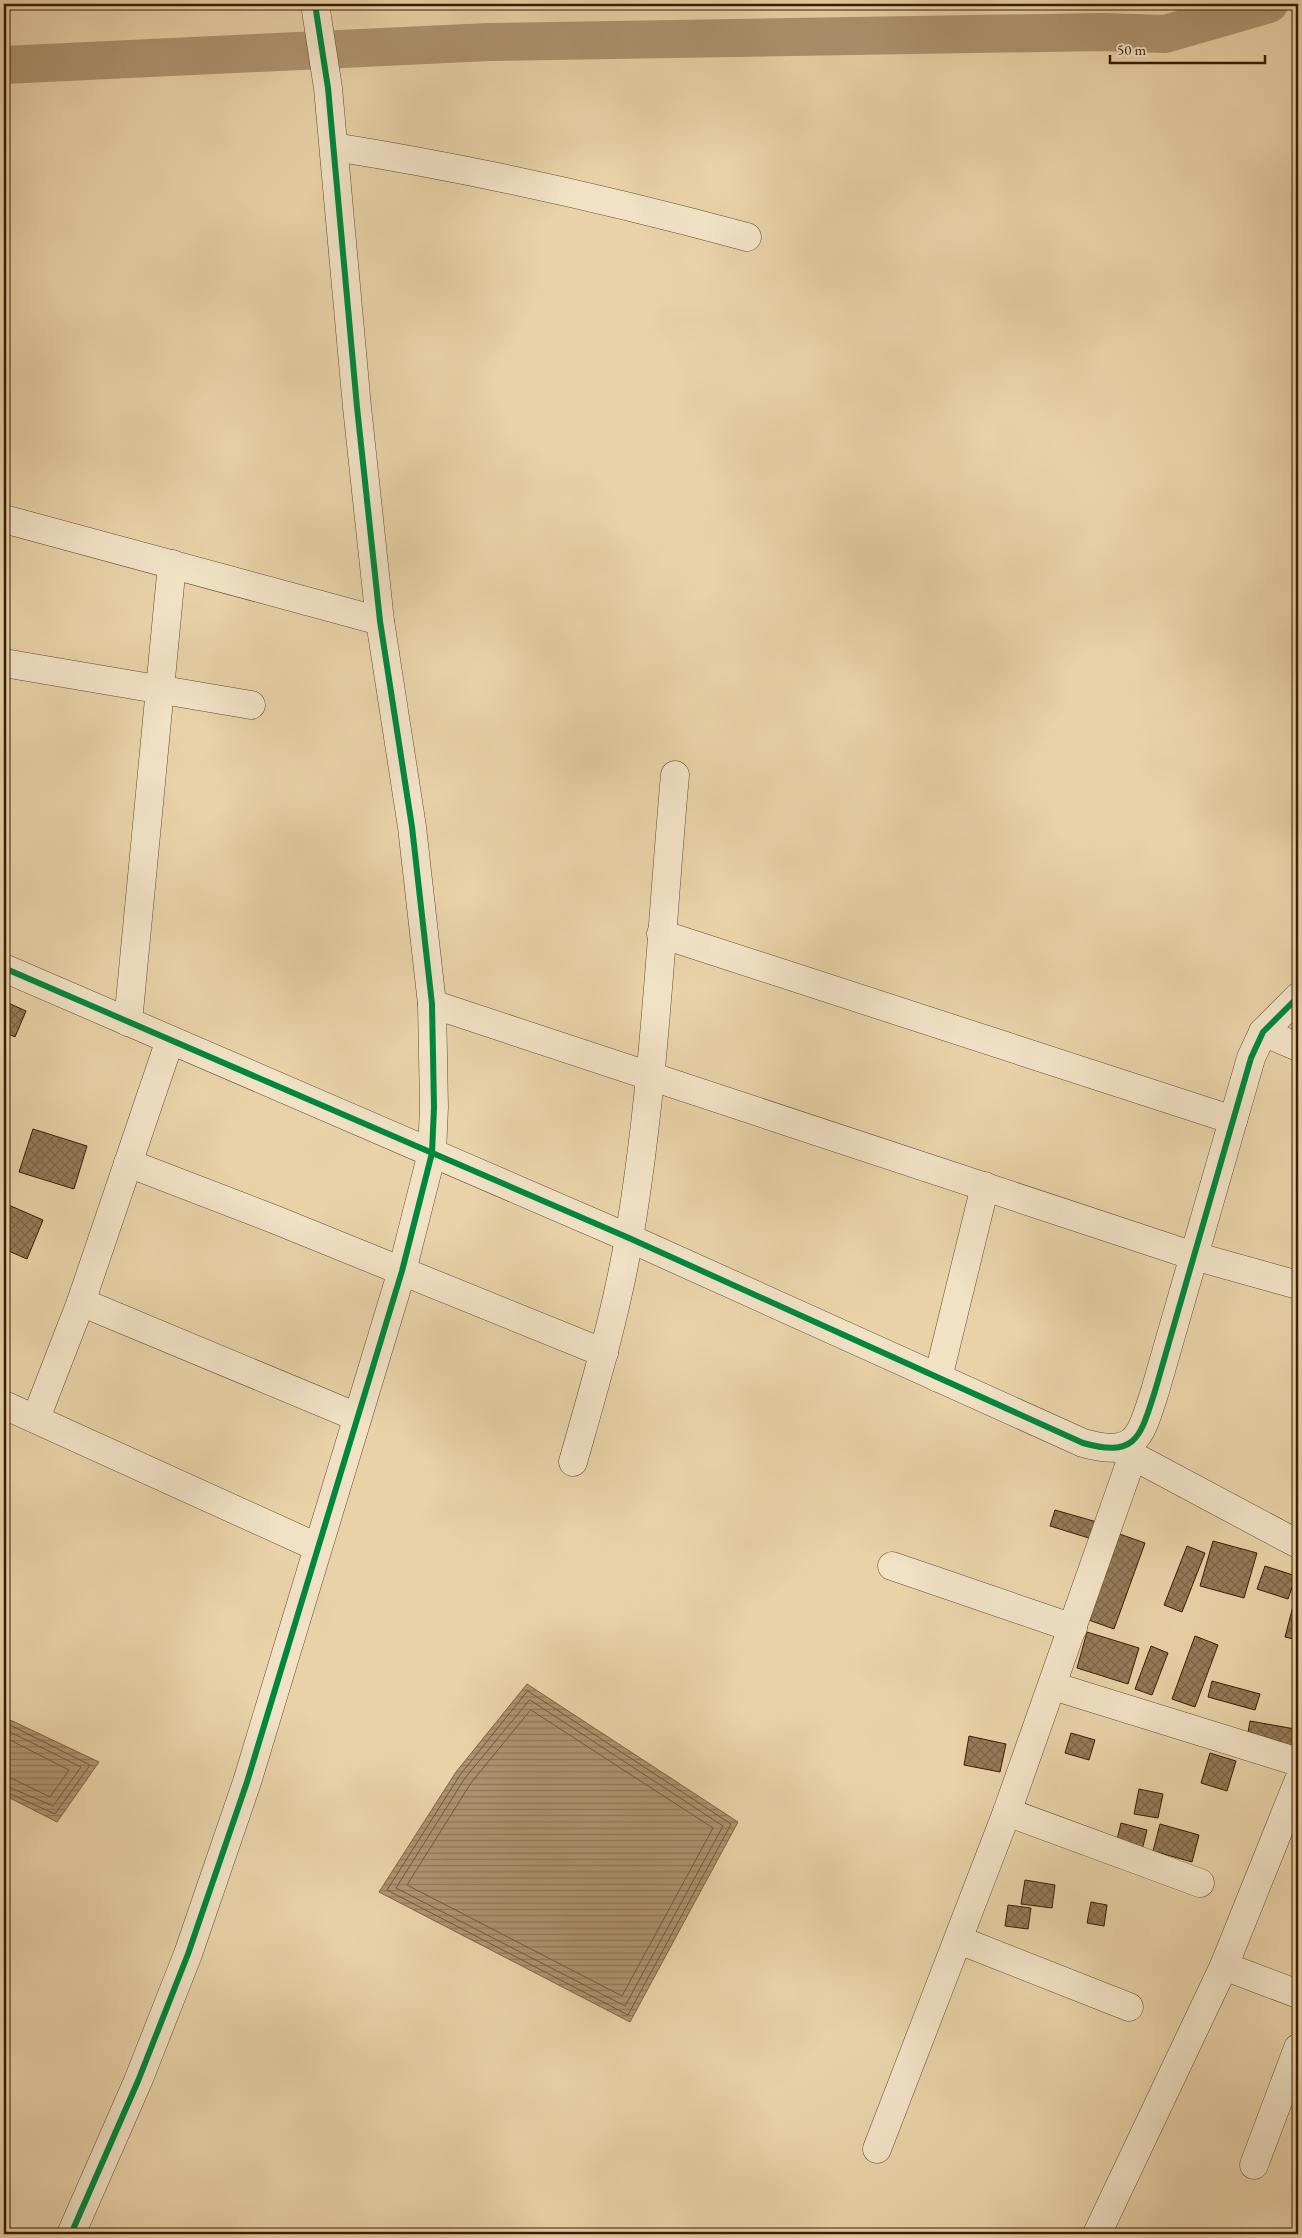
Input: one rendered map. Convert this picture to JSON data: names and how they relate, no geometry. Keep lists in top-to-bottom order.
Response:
{
  "scale_bar": "50 m"
}
